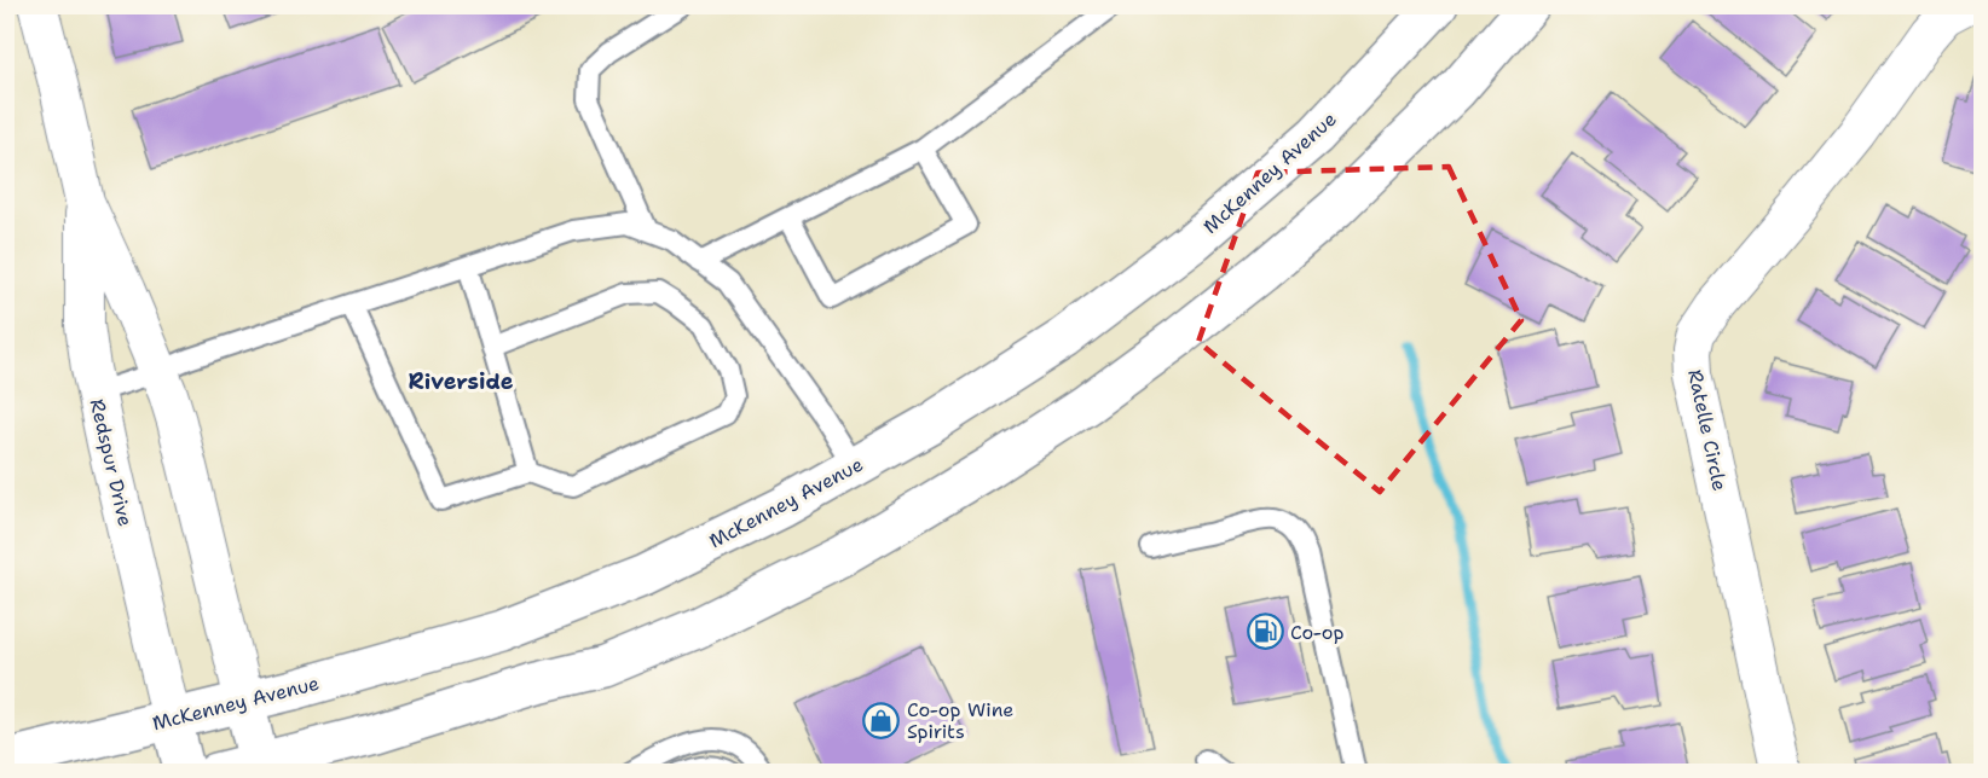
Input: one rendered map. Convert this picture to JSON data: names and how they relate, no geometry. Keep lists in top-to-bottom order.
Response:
{
  "streets": {
    "main road": ["McKenney Avenue"],
    "street": ["Ratelle Circle", "Redspur Drive"]
  },
  "crossings": [
    ["McKenney Avenue", "Redspur Drive"]
  ],
  "districts": ["Riverside"],
  "places": {
    "fuel station": ["Co-op"],
    "shop": ["Co-op Wine Spirits"]
  }
}
